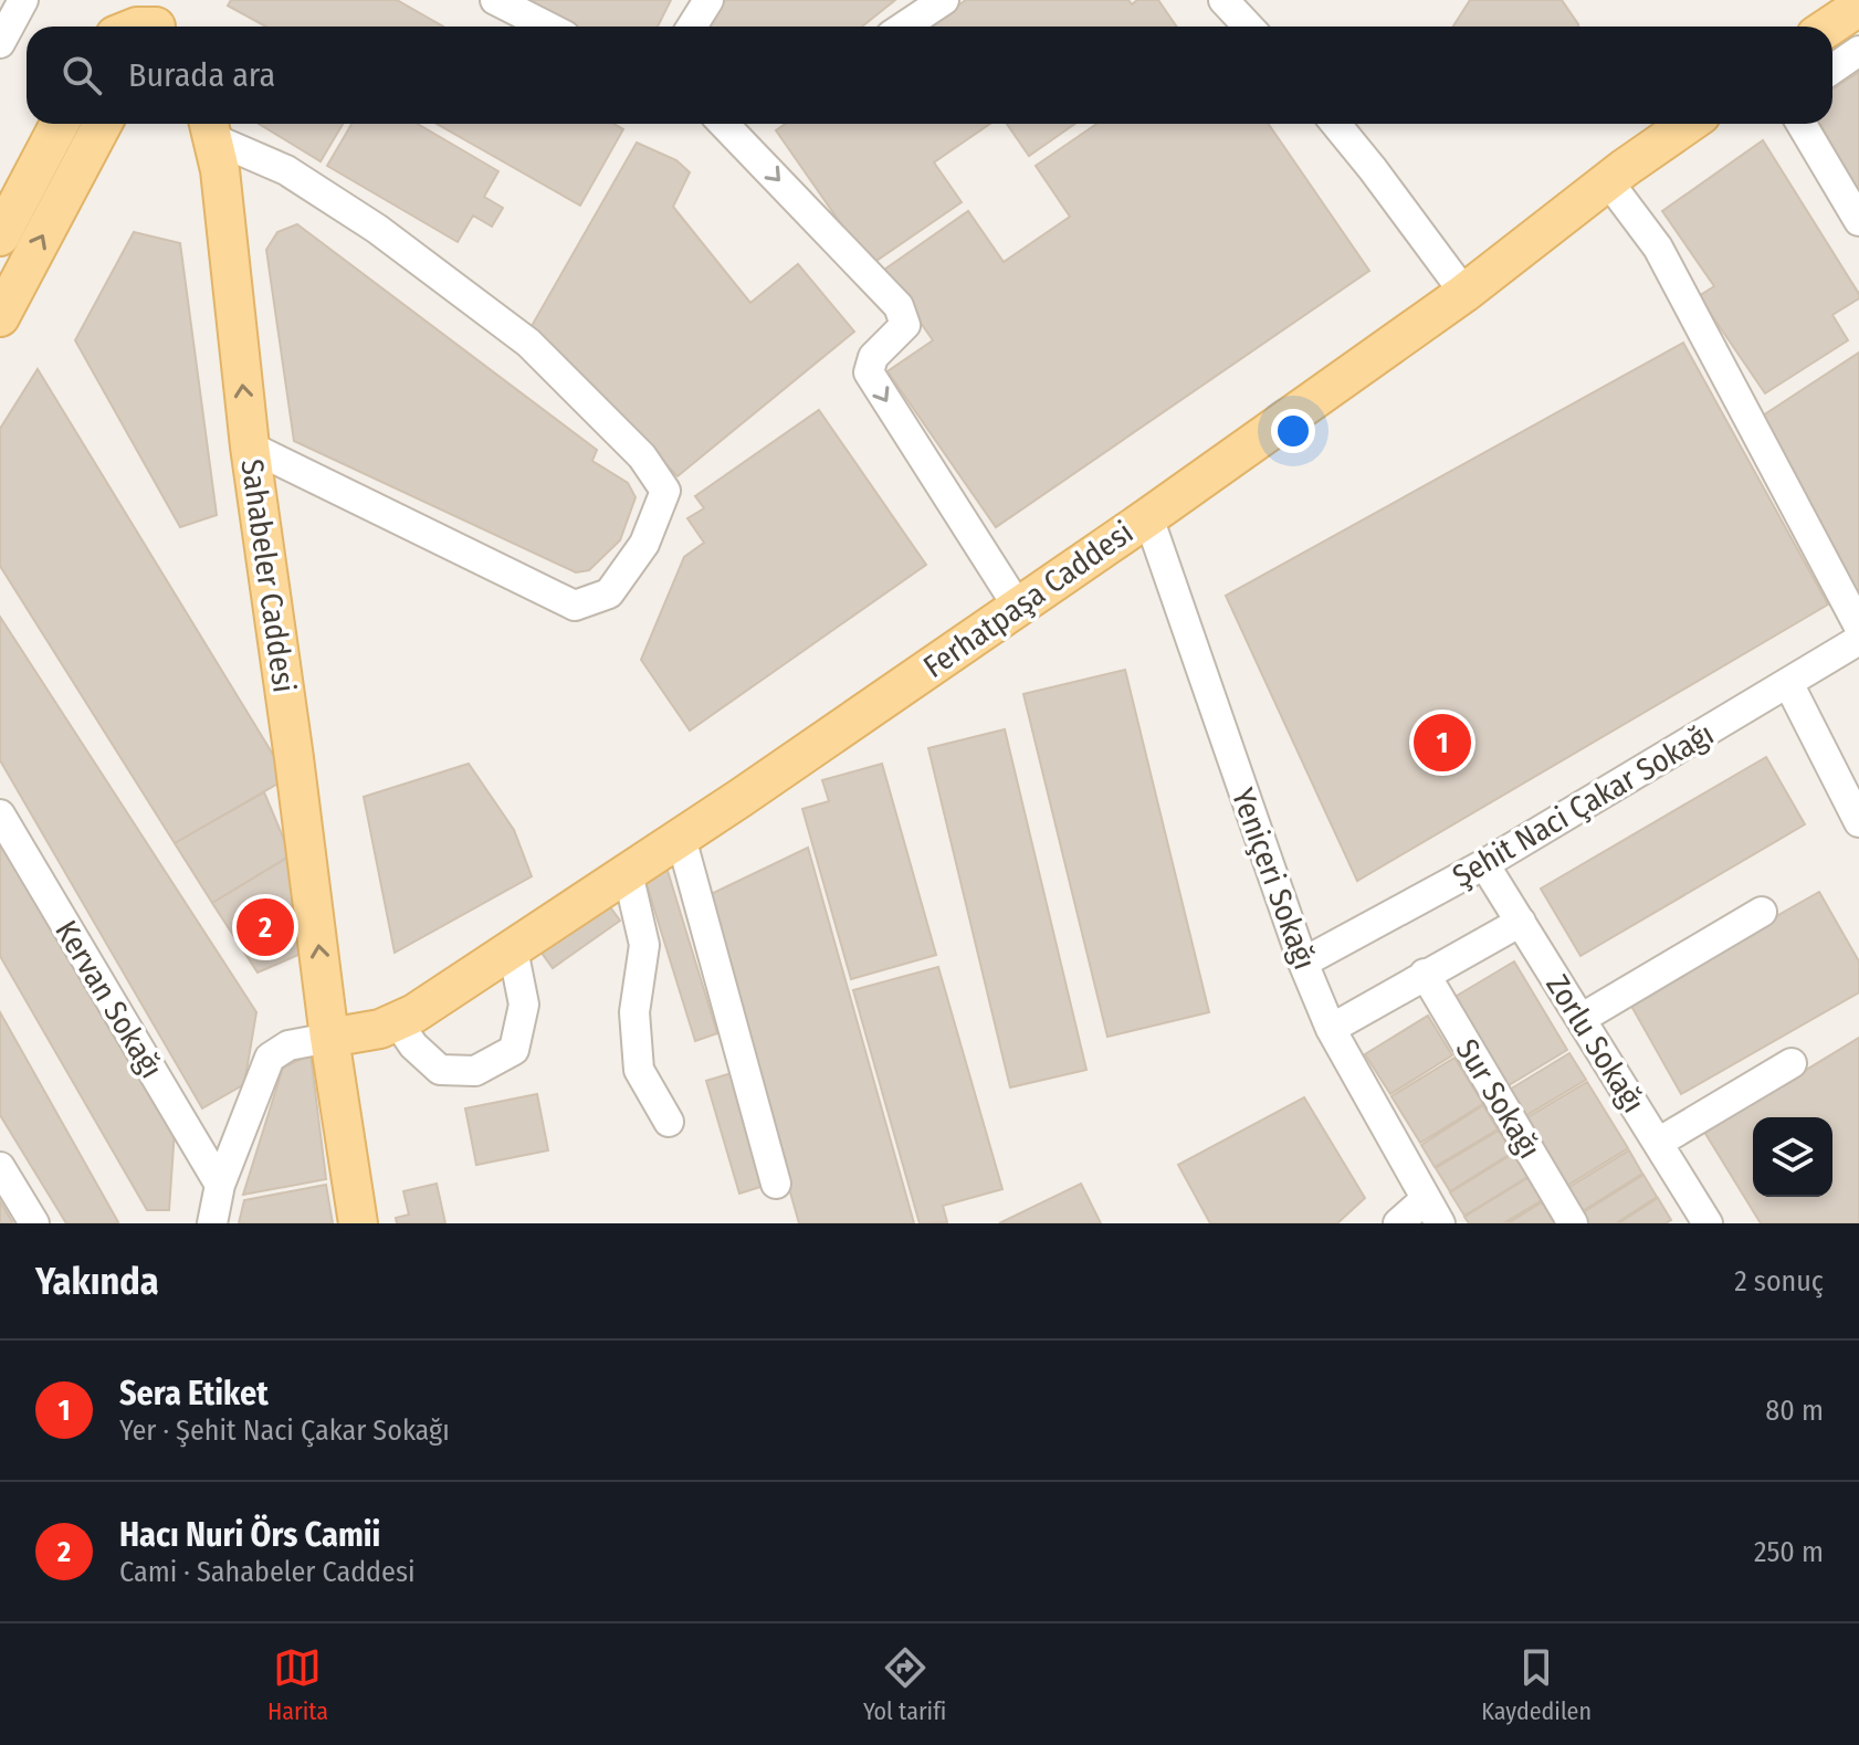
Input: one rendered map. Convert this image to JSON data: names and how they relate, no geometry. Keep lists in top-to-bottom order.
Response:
{
  "streets": {
    "main road": ["Sahabeler Caddesi", "Ferhatpaşa Caddesi"],
    "street": [
      "Şehit Naci Çakar Sokağı",
      "Yeniçeri Sokağı",
      "Kervan Sokağı",
      "Zorlu Sokağı",
      "Sur Sokağı"
    ]
  },
  "crossings": [
    ["Sahabeler Caddesi", "Ferhatpaşa Caddesi"],
    ["Ferhatpaşa Caddesi", "Yeniçeri Sokağı"],
    ["Şehit Naci Çakar Sokağı", "Yeniçeri Sokağı"],
    ["Şehit Naci Çakar Sokağı", "Zorlu Sokağı"]
  ],
  "one_way": ["Sahabeler Caddesi"],
  "page": {
    "search": "Burada ara",
    "pins": ["1", "2"],
    "heading": ["Yakında", "2 sonuç"],
    "list": [
      {
        "mark": "1",
        "name": "Sera Etiket",
        "note": "Yer · Şehit Naci Çakar Sokağı",
        "value": "80 m"
      },
      {
        "mark": "2",
        "name": "Hacı Nuri Örs Camii",
        "note": "Cami · Sahabeler Caddesi",
        "value": "250 m"
      }
    ],
    "nav": ["Harita", "Yol tarifi", "Kaydedilen"]
  }
}
